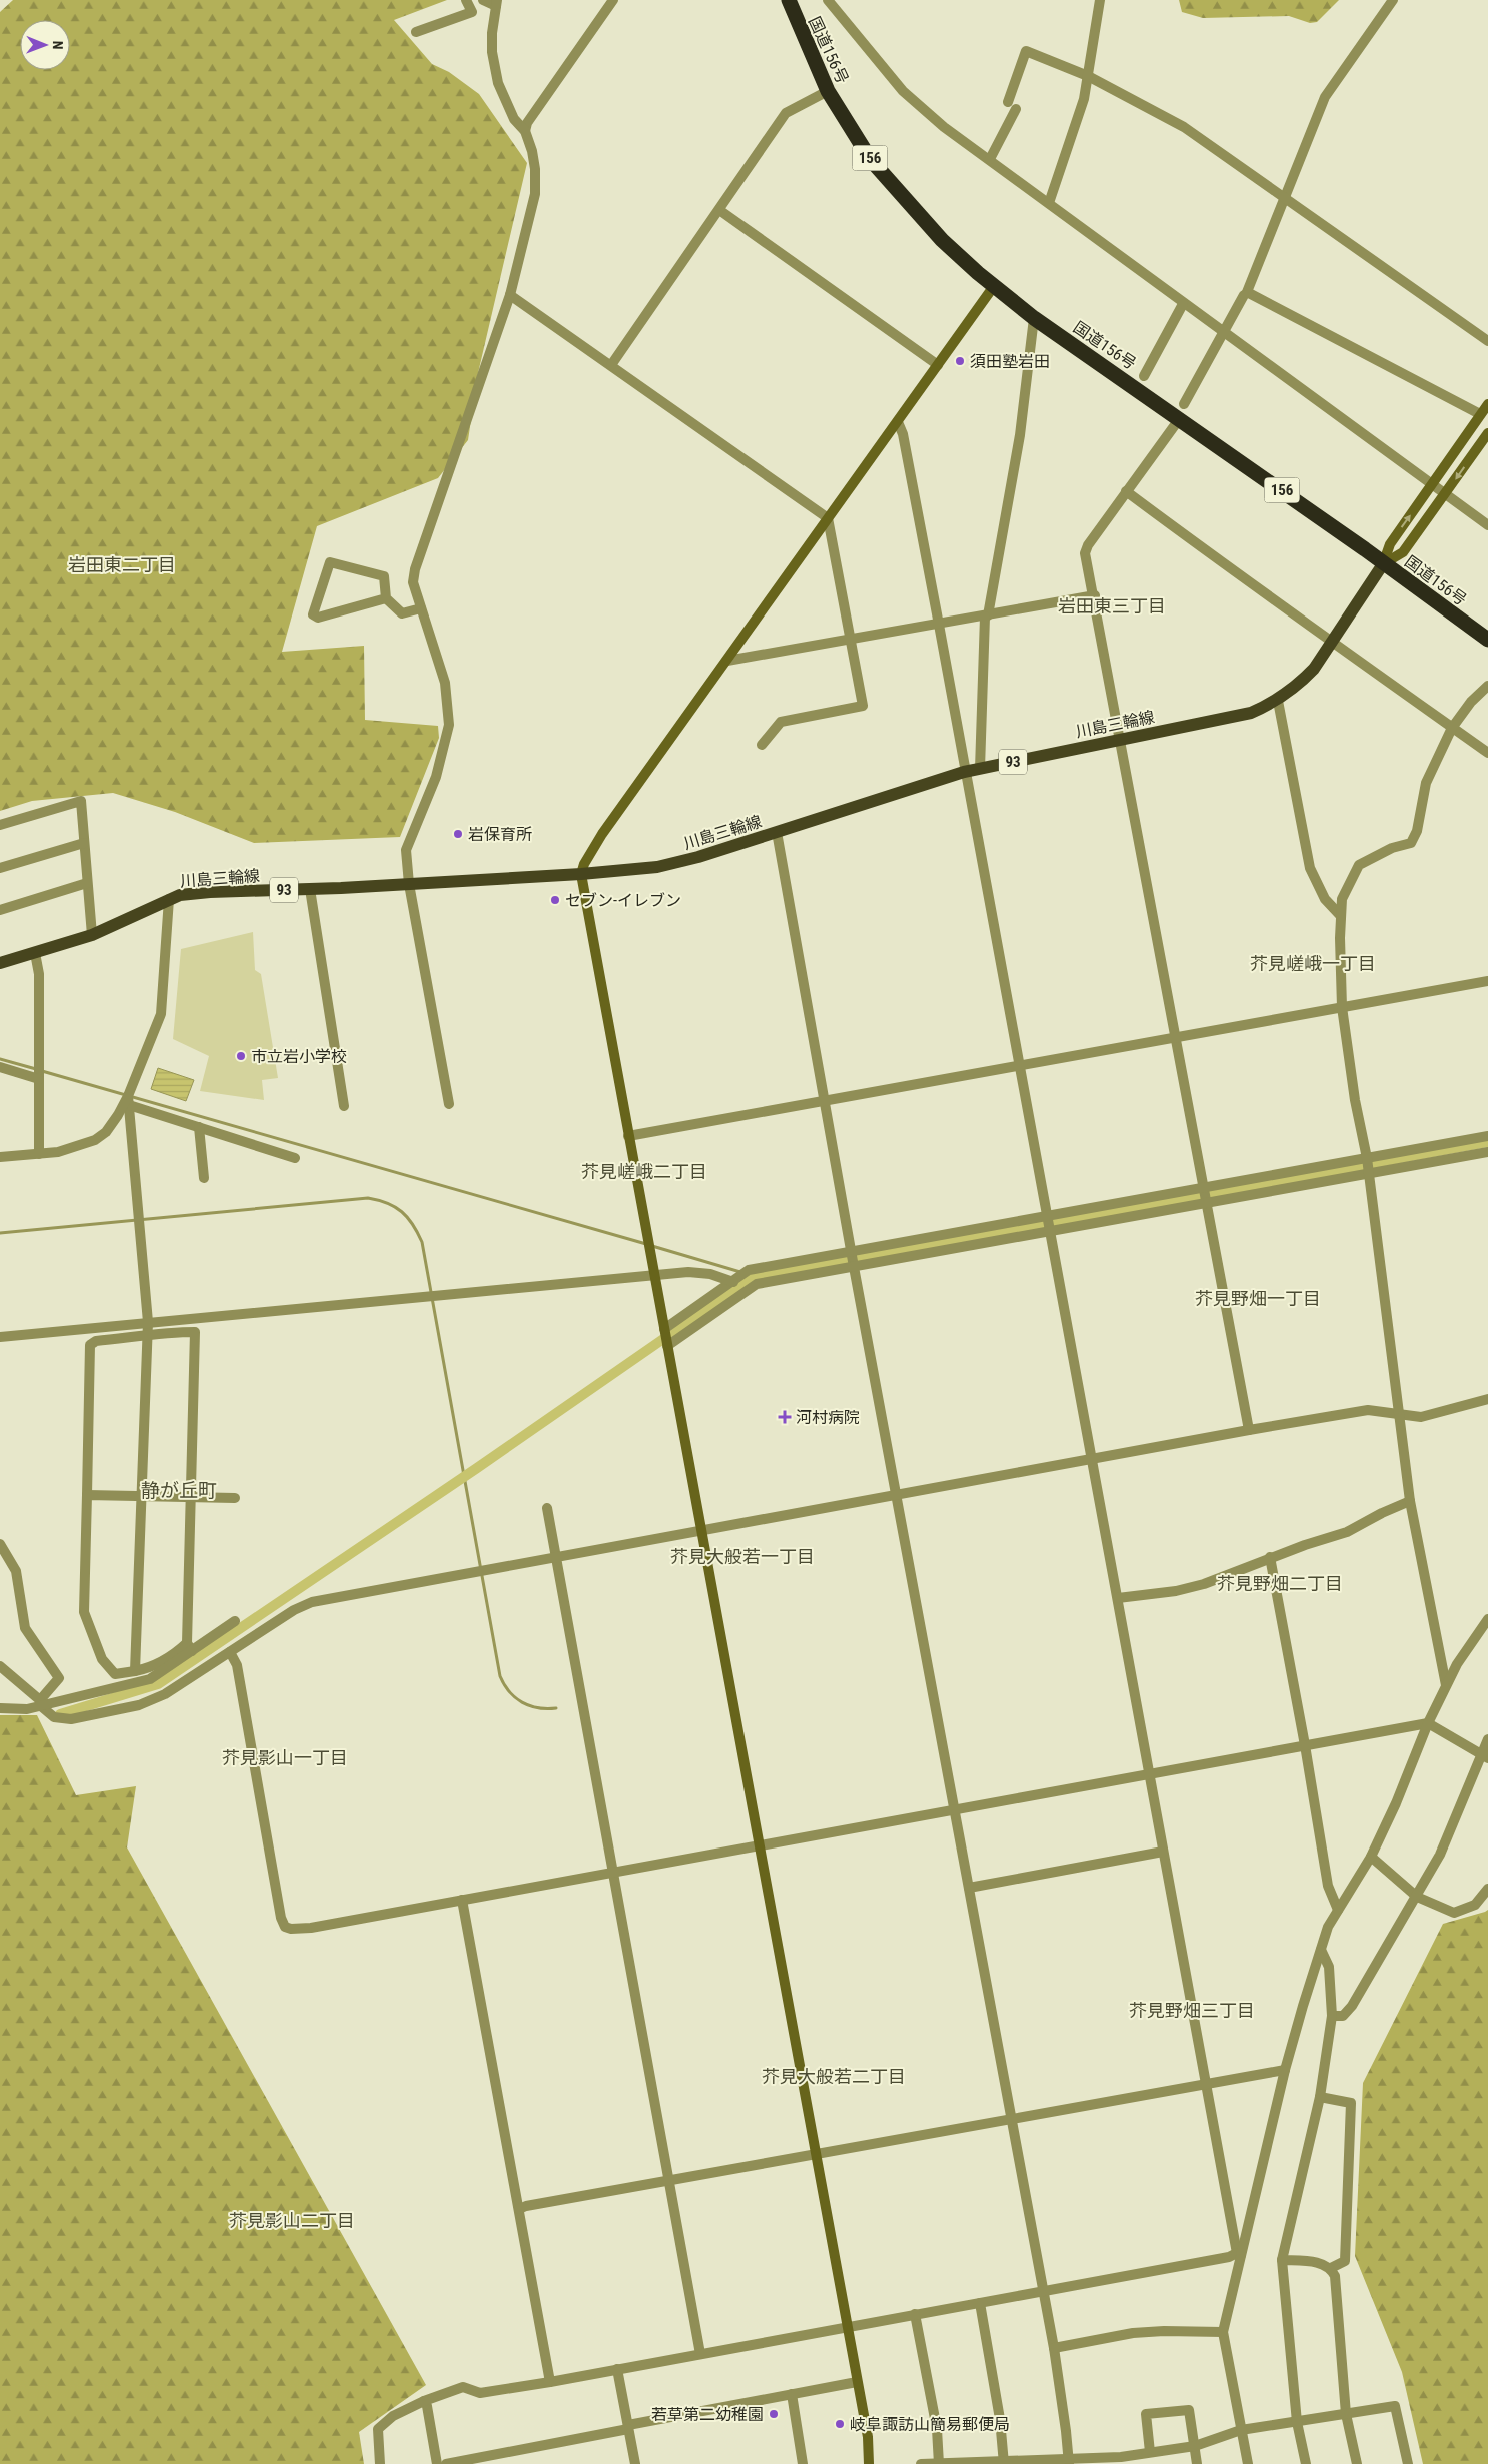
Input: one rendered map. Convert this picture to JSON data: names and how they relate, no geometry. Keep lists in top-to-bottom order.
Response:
{
  "streets": {
    "highway": ["国道156号", "156"],
    "main road": ["川島三輪線", "93"]
  },
  "crossings": [
    ["国道156号", "川島三輪線"]
  ],
  "districts": [
    "岩田東二丁目",
    "岩田東三丁目",
    "芥見嵯峨一丁目",
    "芥見嵯峨二丁目",
    "芥見野畑一丁目",
    "静が丘町",
    "芥見大般若一丁目",
    "芥見野畑二丁目",
    "芥見影山一丁目",
    "芥見野畑三丁目",
    "芥見大般若二丁目",
    "芥見影山二丁目"
  ],
  "places": {
    "other": [
      "須田塾岩田",
      "岩保育所",
      "セブン-イレブン",
      "市立岩小学校",
      "若草第二幼稚園",
      "岐阜諏訪山簡易郵便局"
    ],
    "health": ["河村病院"]
  },
  "north": "right"
}
